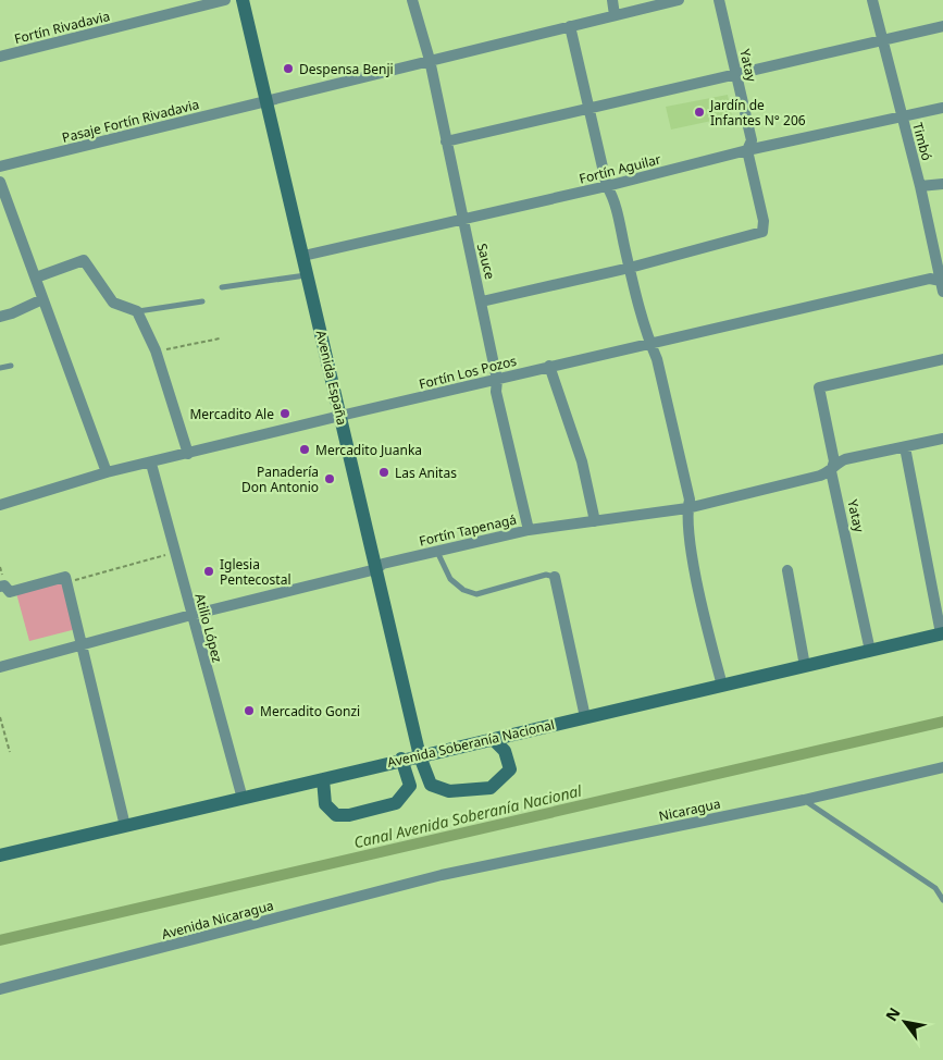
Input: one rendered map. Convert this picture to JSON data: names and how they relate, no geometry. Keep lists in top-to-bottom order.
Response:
{
  "streets": {
    "main road": ["Avenida España", "Avenida Soberanía Nacional"],
    "street": [
      "Fortín Rivadavia",
      "Yatay",
      "Pasaje Fortín Rivadavia",
      "Timbó",
      "Fortín Aguilar",
      "Sauce",
      "Fortín Los Pozos",
      "Fortín Tapenagá",
      "Atilio López",
      "Nicaragua",
      "Avenida Nicaragua"
    ]
  },
  "crossings": [
    ["Yatay", "Fortín Aguilar"],
    ["Yatay", "Fortín Tapenagá"],
    ["Yatay", "Avenida Soberanía Nacional"],
    ["Pasaje Fortín Rivadavia", "Sauce"],
    ["Pasaje Fortín Rivadavia", "Avenida España"],
    ["Timbó", "Fortín Aguilar"],
    ["Timbó", "Fortín Los Pozos"],
    ["Fortín Aguilar", "Sauce"],
    ["Fortín Aguilar", "Avenida España"],
    ["Sauce", "Fortín Los Pozos"],
    ["Sauce", "Fortín Tapenagá"],
    ["Fortín Los Pozos", "Avenida España"],
    ["Fortín Los Pozos", "Atilio López"],
    ["Avenida España", "Fortín Tapenagá"],
    ["Avenida España", "Avenida Soberanía Nacional"],
    ["Fortín Tapenagá", "Atilio López"],
    ["Atilio López", "Avenida Soberanía Nacional"],
    ["Nicaragua", "Avenida Nicaragua"]
  ],
  "water": ["Canal Avenida Soberanía Nacional"],
  "places": [
    "Despensa Benji",
    "Jardín de Infantes N° 206",
    "Mercadito Ale",
    "Mercadito Juanka",
    "Las Anitas",
    "Panadería Don Antonio",
    "Iglesia Pentecostal",
    "Mercadito Gonzi"
  ],
  "north": "top left"
}
